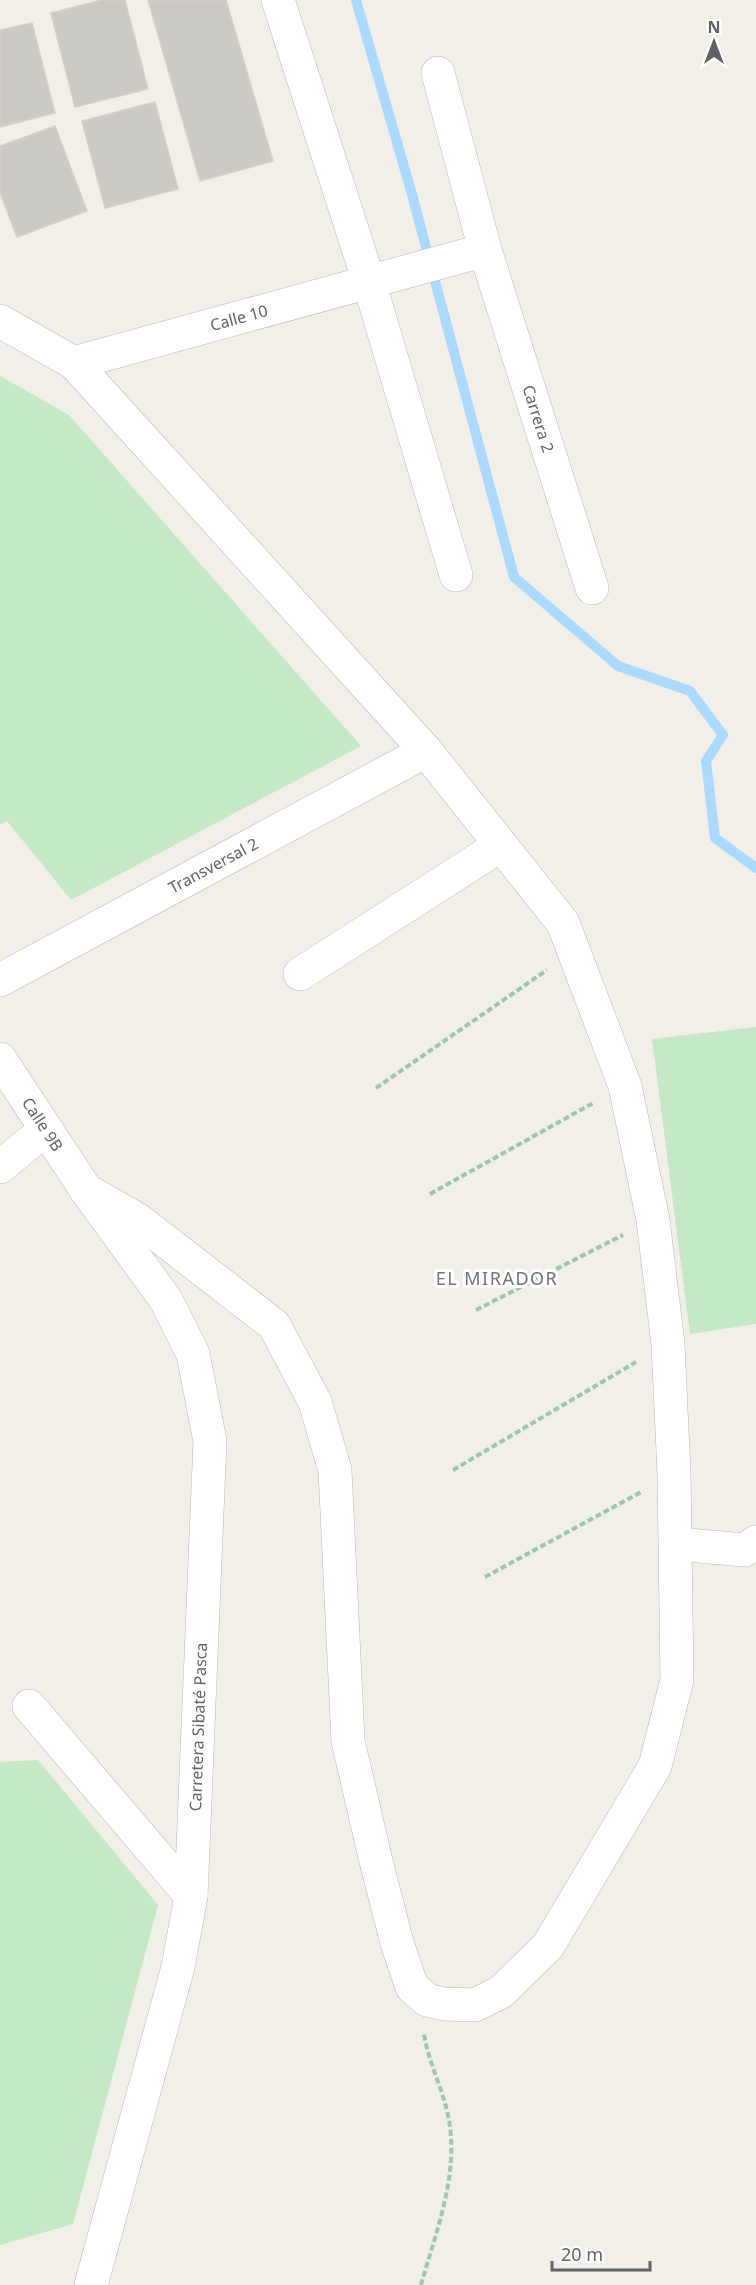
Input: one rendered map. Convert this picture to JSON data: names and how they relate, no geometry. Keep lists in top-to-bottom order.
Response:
{
  "streets": {
    "street": [
      "Calle 10",
      "Carrera 2",
      "Transversal 2",
      "Calle 9B",
      "Carretera Sibaté Pasca"
    ]
  },
  "crossings": [
    ["Calle 10", "Carrera 2"],
    ["Calle 9B", "Carretera Sibaté Pasca"]
  ],
  "districts": ["EL MIRADOR"],
  "scale_bar": "20 m",
  "north": "top"
}
